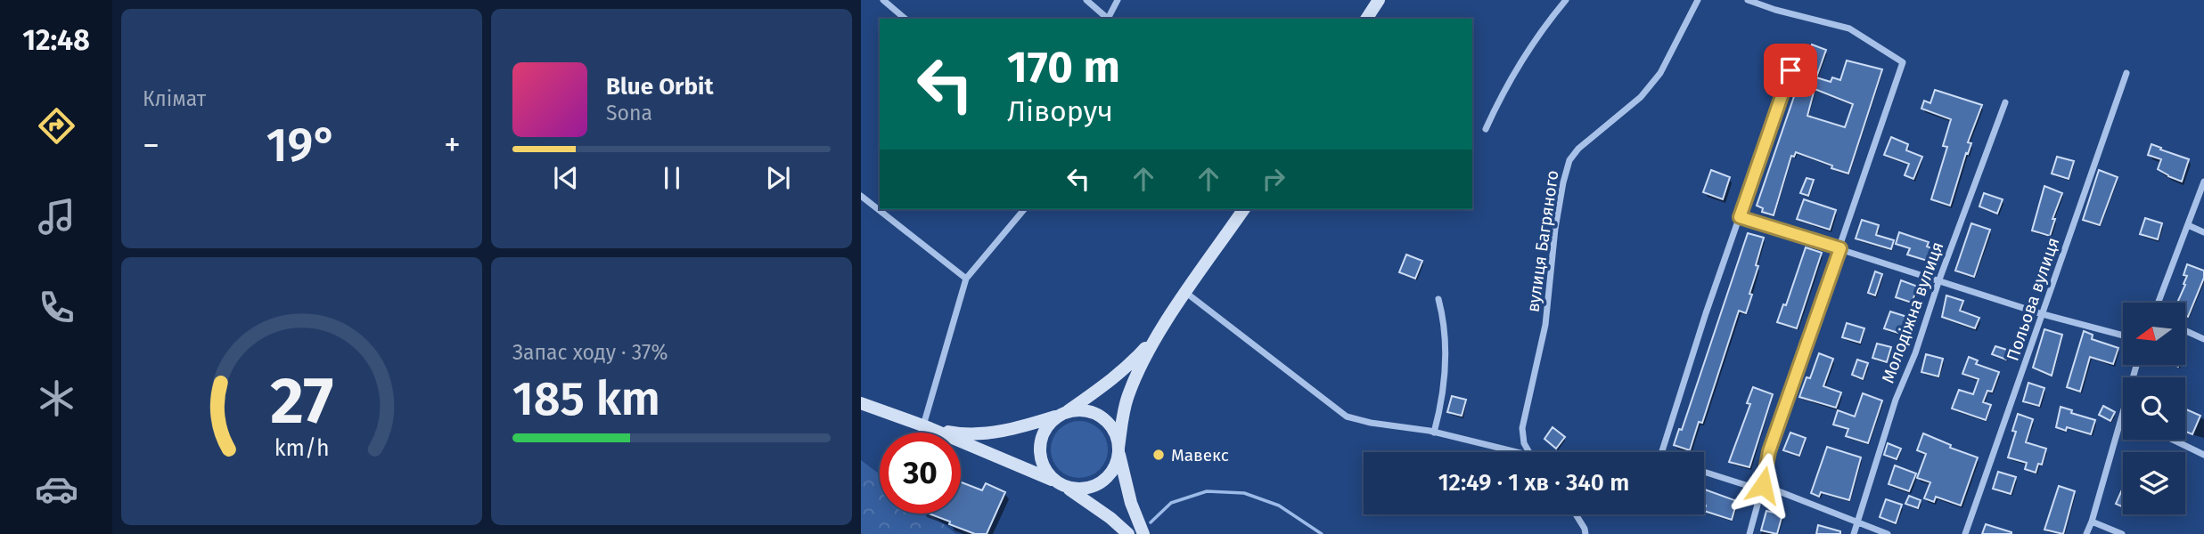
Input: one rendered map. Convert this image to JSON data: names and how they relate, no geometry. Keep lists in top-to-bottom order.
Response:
{
  "streets": {
    "street": ["вулиця Багряного", "Польова вулиця", "Молодіжна вулиця"]
  },
  "places": ["Мавекс"],
  "north": "left",
  "page": {
    "tabs": "12:48",
    "tile": [
      "Клімат",
      ["Запас ходу · 37%", "185 km"]
    ],
    "turn": ["170 m", "Ліворуч"],
    "song": ["Blue Orbit", "Sona"],
    "heat": ["−", "19°", "+"],
    "limit": "30",
    "trip": "12:49 · 1 хв · 340 m",
    "gauge": ["27", "km/h"]
  }
}
